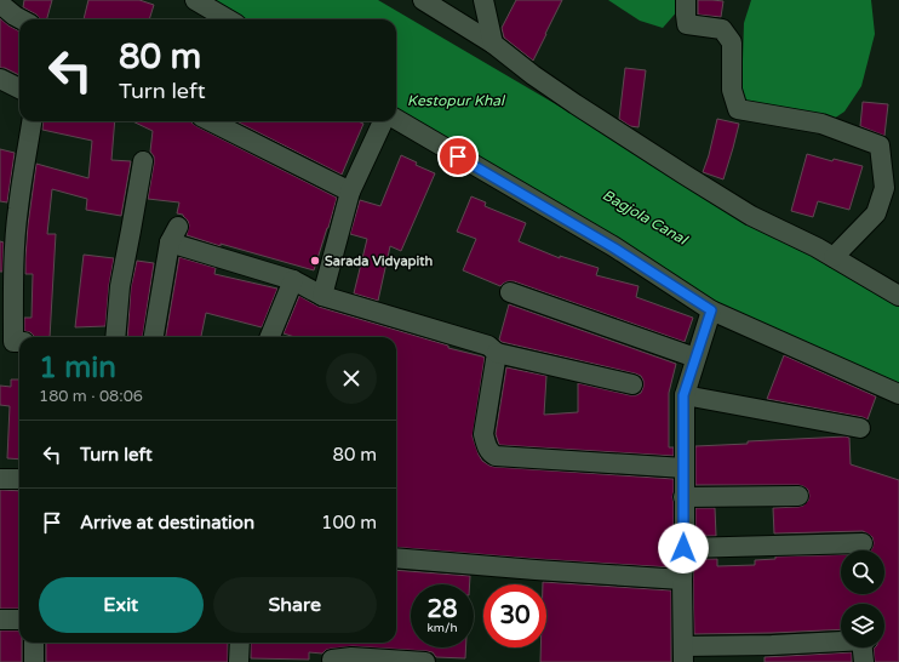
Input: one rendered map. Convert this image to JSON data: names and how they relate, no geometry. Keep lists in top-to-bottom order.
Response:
{
  "water": ["Kestopur Khal", "Bagjola Canal"],
  "places": ["Sarada Vidyapith"],
  "page": {
    "turn": ["80 m", "Turn left"],
    "heading": ["1 min", "180 m · 08:06"],
    "list": [
      {
        "name": "Turn left",
        "value": "80 m"
      },
      {
        "name": "Arrive at destination",
        "value": "100 m"
      }
    ],
    "buttons": ["Exit", "Share"],
    "speed": "28 km/h",
    "limit": "30"
  }
}
